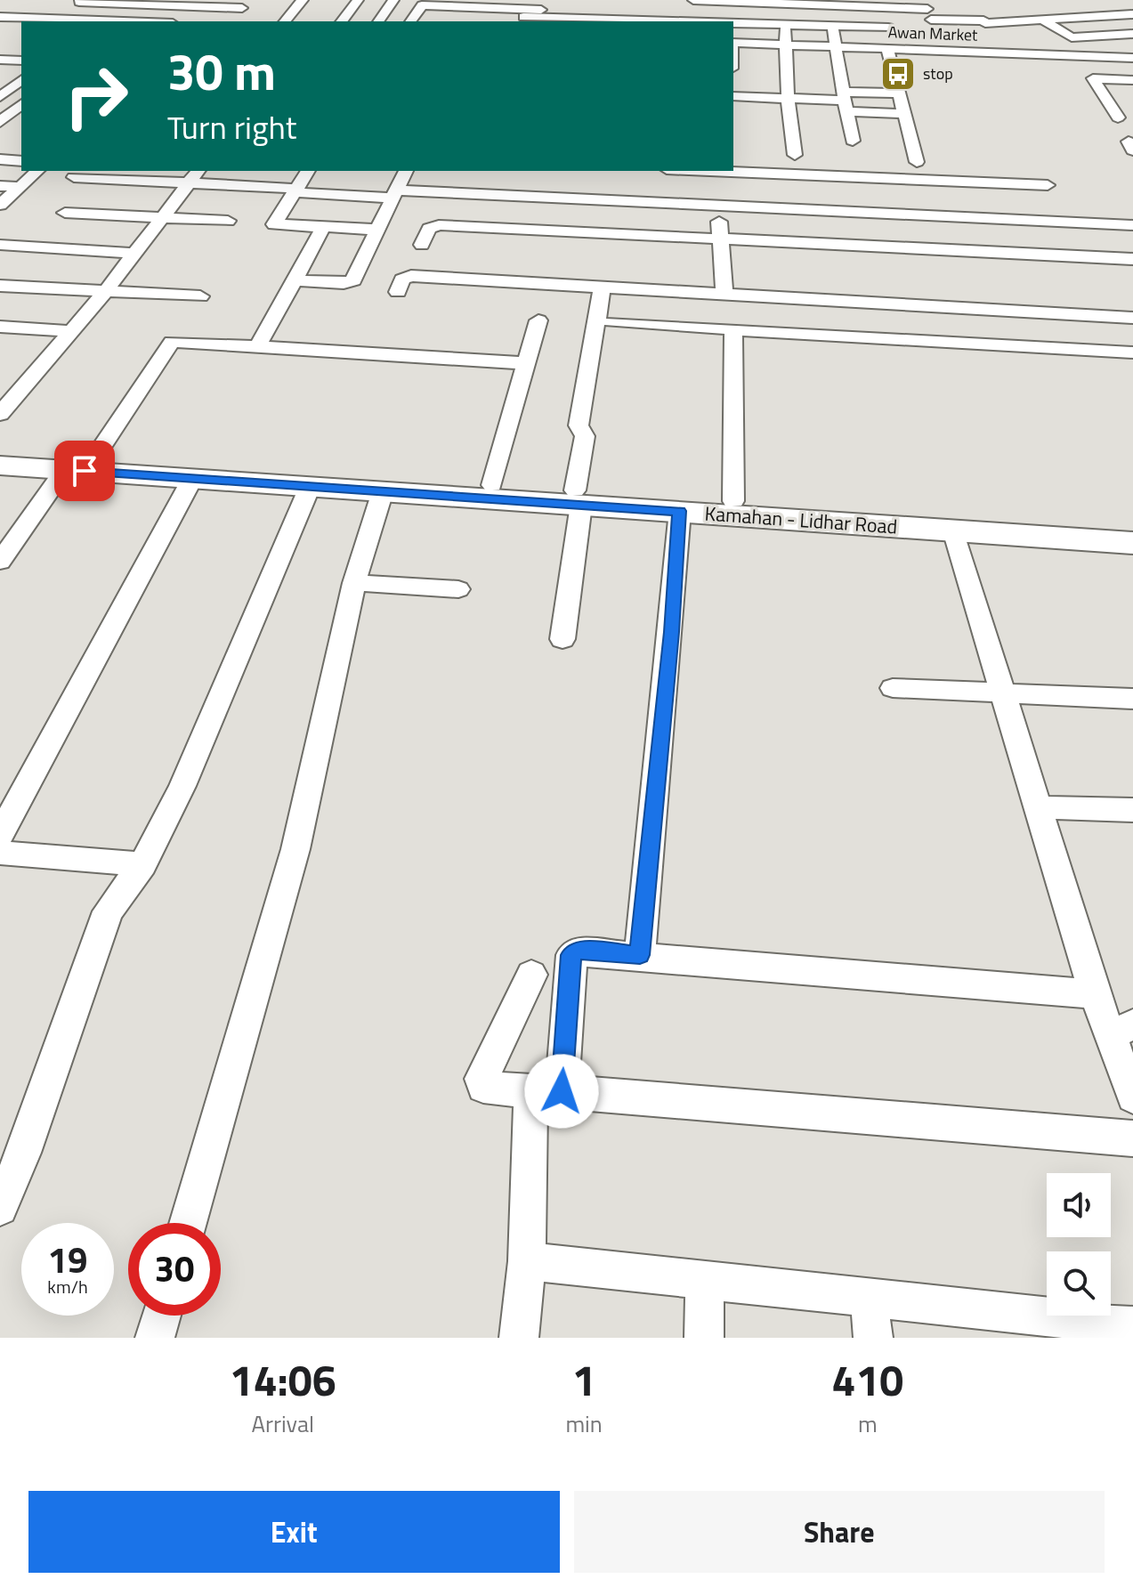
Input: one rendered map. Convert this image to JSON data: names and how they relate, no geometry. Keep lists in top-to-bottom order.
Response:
{
  "streets": {
    "main road": ["Kamahan - Lidhar Road"],
    "street": ["Awan Market"]
  },
  "places": {
    "bus stop": ["stop"]
  },
  "page": {
    "turn": ["30 m", "Turn right"],
    "speed": "19 km/h",
    "limit": "30",
    "eta": [
      "14:06",
      "Arrival",
      "1",
      "min",
      "410",
      "m"
    ],
    "buttons": ["Exit", "Share"]
  }
}
